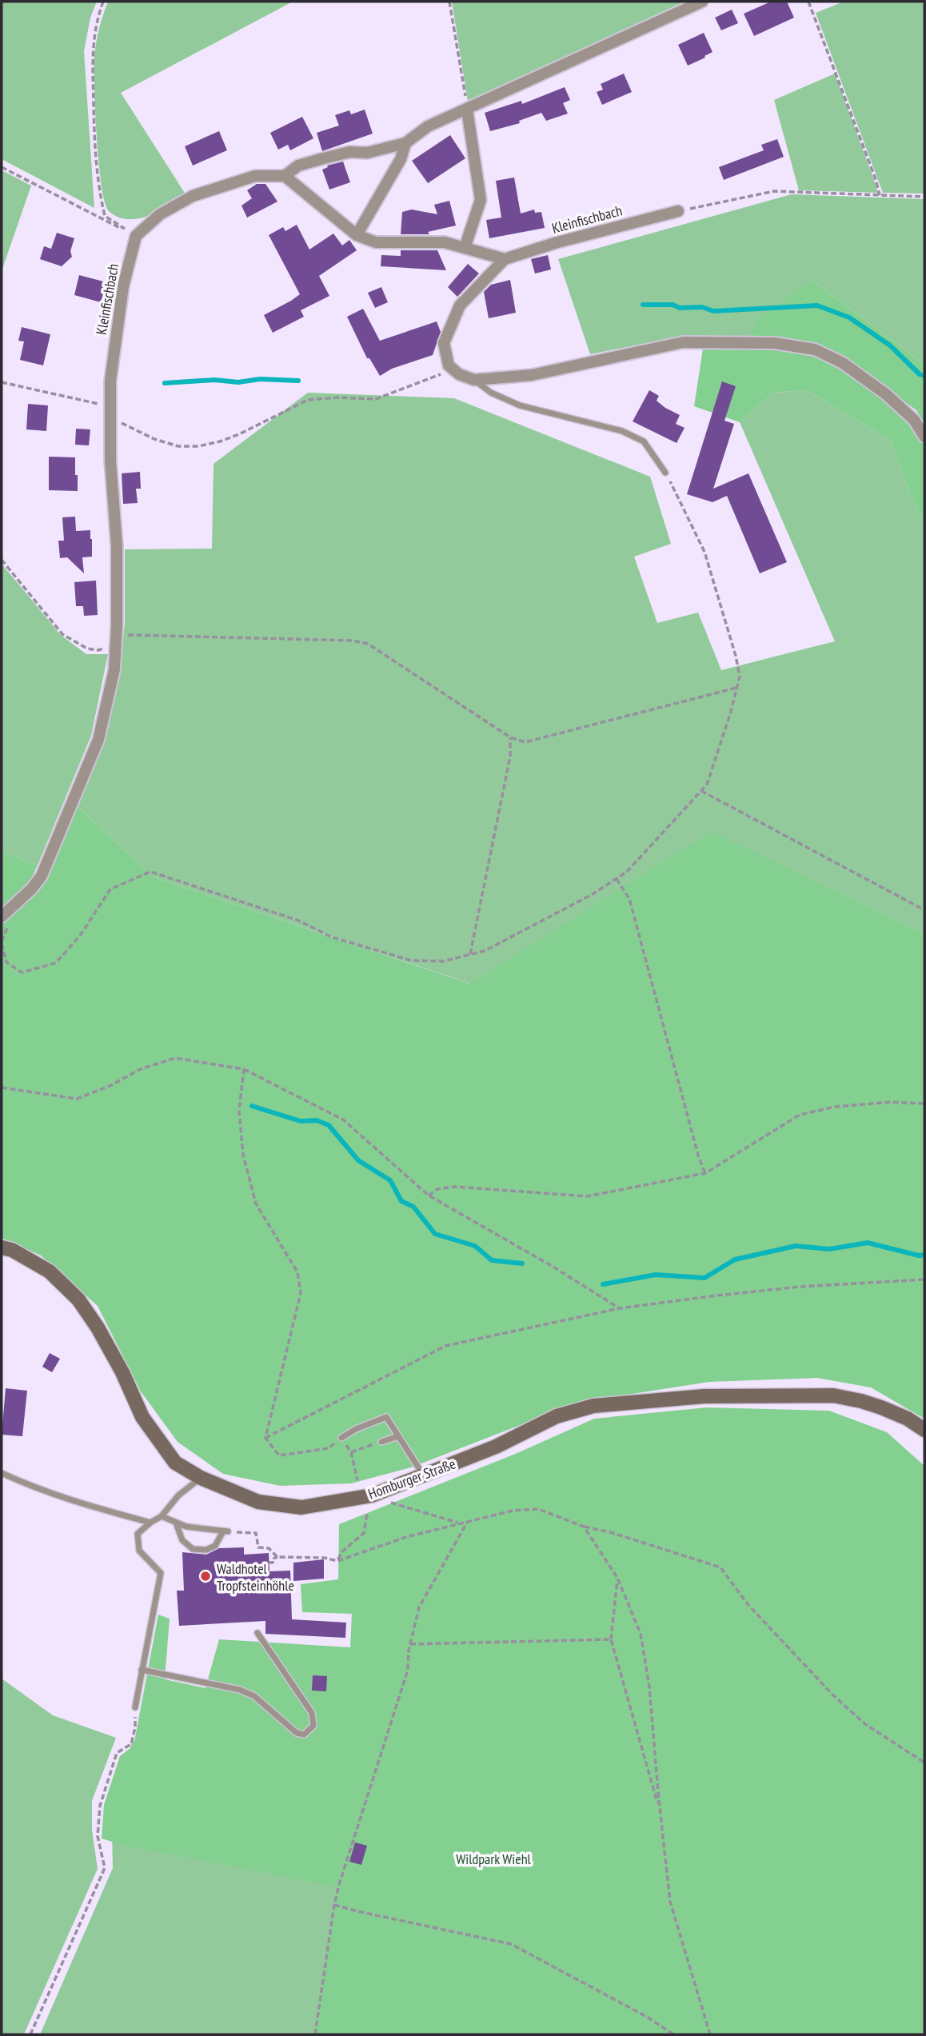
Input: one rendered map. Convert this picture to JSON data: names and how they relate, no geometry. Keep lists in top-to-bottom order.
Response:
{
  "streets": {
    "main road": ["Homburger Straße"],
    "street": ["Kleinfischbach"]
  },
  "parks": ["Wildpark Wiehl"],
  "places": ["Waldhotel Tropfsteinhöhle"]
}
